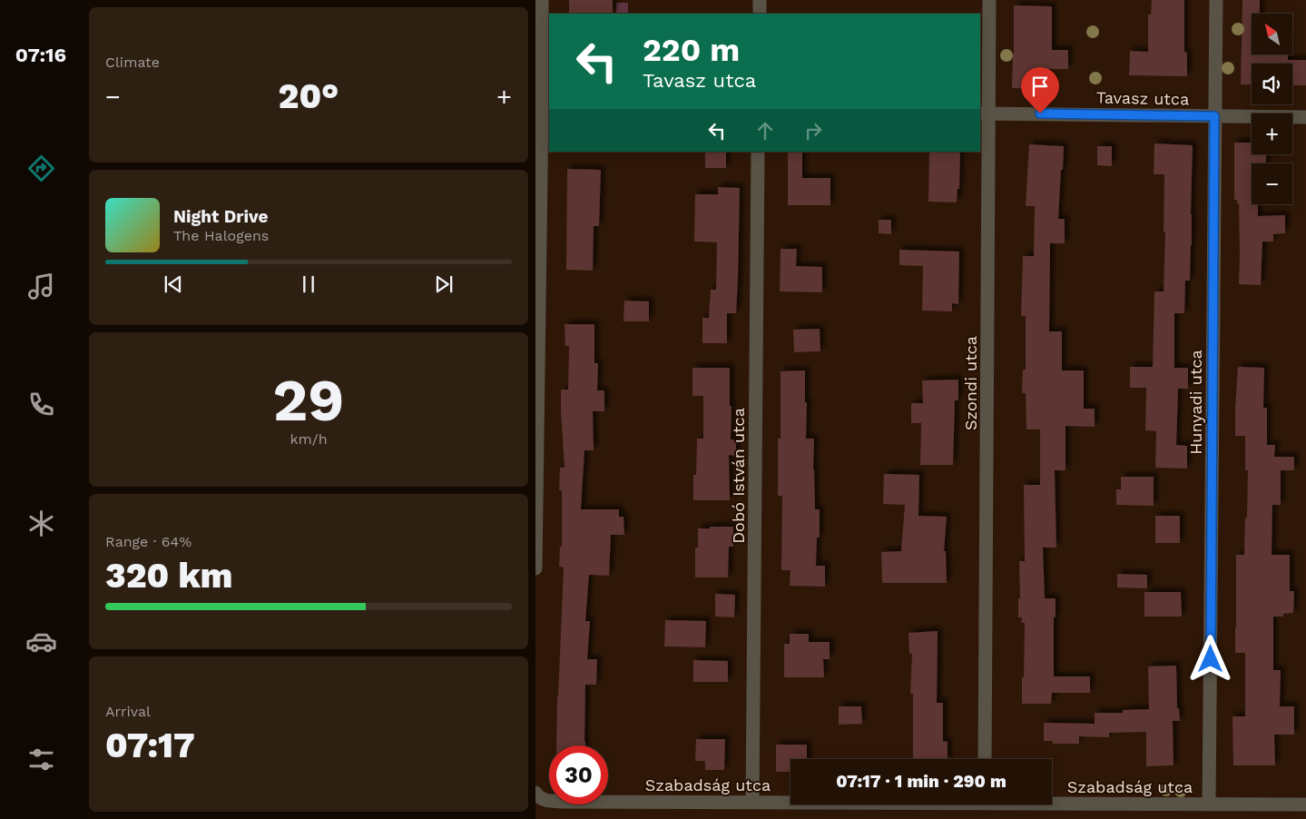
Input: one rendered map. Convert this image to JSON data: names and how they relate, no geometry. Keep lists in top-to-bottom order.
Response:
{
  "streets": {
    "street": [
      "Tavasz utca",
      "Szondi utca",
      "Hunyadi utca",
      "Dobó István utca",
      "Szabadság utca"
    ]
  },
  "crossings": [
    ["Tavasz utca", "Szondi utca"],
    ["Tavasz utca", "Hunyadi utca"],
    ["Hunyadi utca", "Szabadság utca"],
    ["Dobó István utca", "Szabadság utca"]
  ],
  "north": "top left",
  "page": {
    "tabs": "07:16",
    "tile": [
      "Climate",
      ["29", "km/h"],
      ["Range · 64%", "320 km"],
      ["Arrival", "07:17"]
    ],
    "map_buttons": ["+", "−"],
    "turn": ["220 m", "Tavasz utca"],
    "heat": ["−", "20°", "+"],
    "song": ["Night Drive", "The Halogens"],
    "limit": "30",
    "trip": "07:17 · 1 min · 290 m"
  }
}
